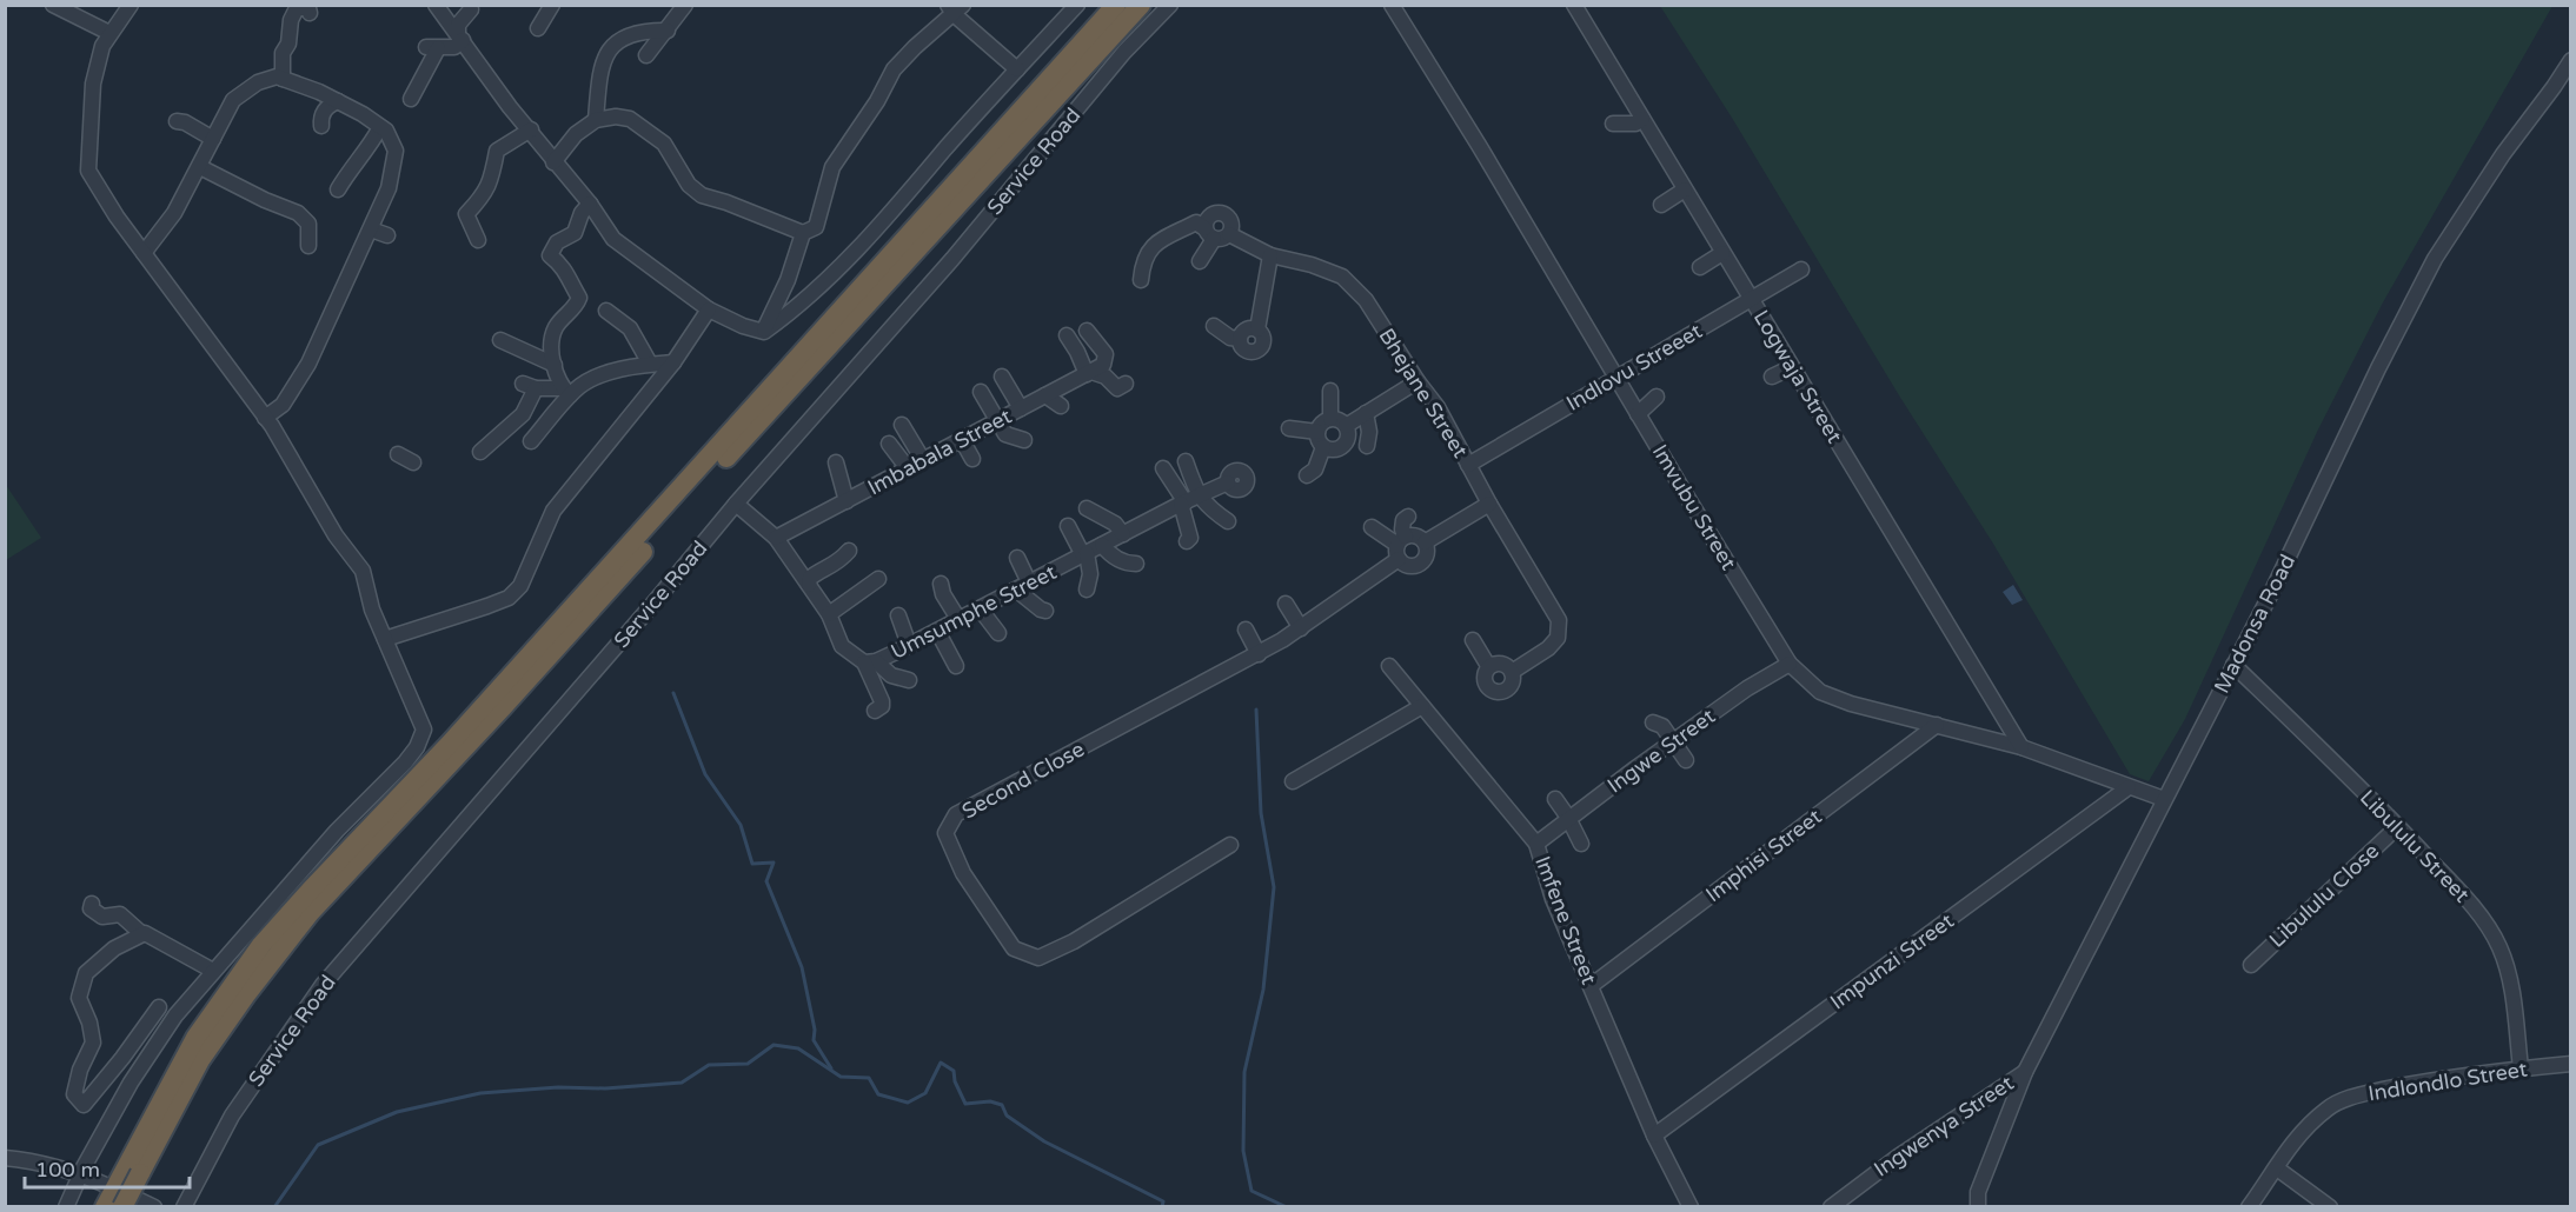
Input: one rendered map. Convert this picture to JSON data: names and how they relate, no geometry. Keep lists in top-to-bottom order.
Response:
{
  "streets": {
    "street": [
      "Service Road",
      "Indlovu Streeet",
      "Logwaja Street",
      "Bhejane Street",
      "Imbabala Street",
      "Imvubu Street",
      "Umsumphe Street",
      "Madonsa Road",
      "Ingwe Street",
      "Second Close",
      "Libululu Street",
      "Imphisi Street",
      "Libululu Close",
      "Imfene Street",
      "Impunzi Street",
      "Indlondlo Street",
      "Ingwenya Street"
    ]
  },
  "crossings": [
    ["Service Road", "Umsumphe Street"],
    ["Indlovu Streeet", "Logwaja Street"],
    ["Indlovu Streeet", "Bhejane Street"],
    ["Indlovu Streeet", "Imvubu Street"],
    ["Logwaja Street", "Imvubu Street"],
    ["Imbabala Street", "Umsumphe Street"],
    ["Imvubu Street", "Madonsa Road"],
    ["Imvubu Street", "Ingwe Street"],
    ["Imvubu Street", "Imphisi Street"],
    ["Imvubu Street", "Impunzi Street"],
    ["Madonsa Road", "Libululu Street"],
    ["Madonsa Road", "Ingwenya Street"],
    ["Ingwe Street", "Imfene Street"],
    ["Libululu Street", "Libululu Close"],
    ["Libululu Street", "Indlondlo Street"],
    ["Imphisi Street", "Imfene Street"],
    ["Imfene Street", "Impunzi Street"]
  ],
  "scale_bar": "100 m"
}
